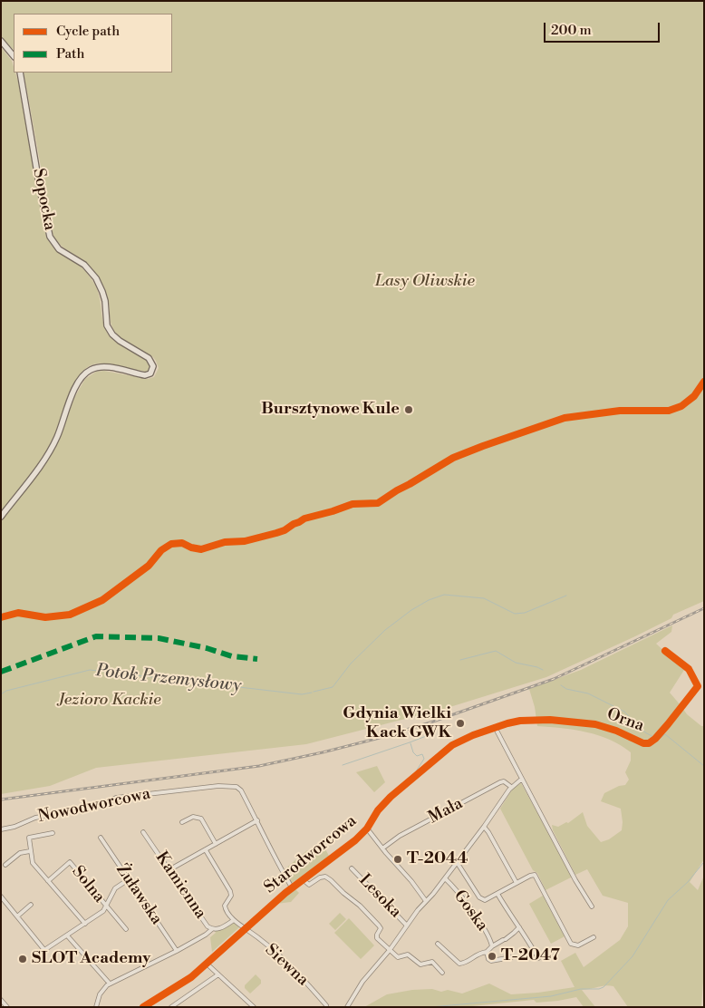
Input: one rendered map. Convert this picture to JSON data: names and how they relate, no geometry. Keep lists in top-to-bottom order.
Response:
{
  "streets": {
    "main road": ["Sopocka"],
    "street": [
      "Orna",
      "Nowodworcowa",
      "Mała",
      "Starodworcowa",
      "Solna",
      "Kamienna",
      "Żuławska",
      "Lesoka",
      "Goska",
      "Siewna"
    ]
  },
  "crossings": [
    ["Orna", "Starodworcowa"],
    ["Nowodworcowa", "Starodworcowa"],
    ["Starodworcowa", "Siewna"],
    ["Solna", "Żuławska"]
  ],
  "water": ["Potok Przemysłowy"],
  "parks": ["Lasy Oliwskie", "Jezioro Kackie"],
  "places": [
    "Bursztynowe Kule",
    "Gdynia Wielki Kack GWK",
    "T-2044",
    "T-2047",
    "SLOT Academy"
  ],
  "legend": ["Cycle path", "Path"],
  "scale_bar": "200 m"
}
